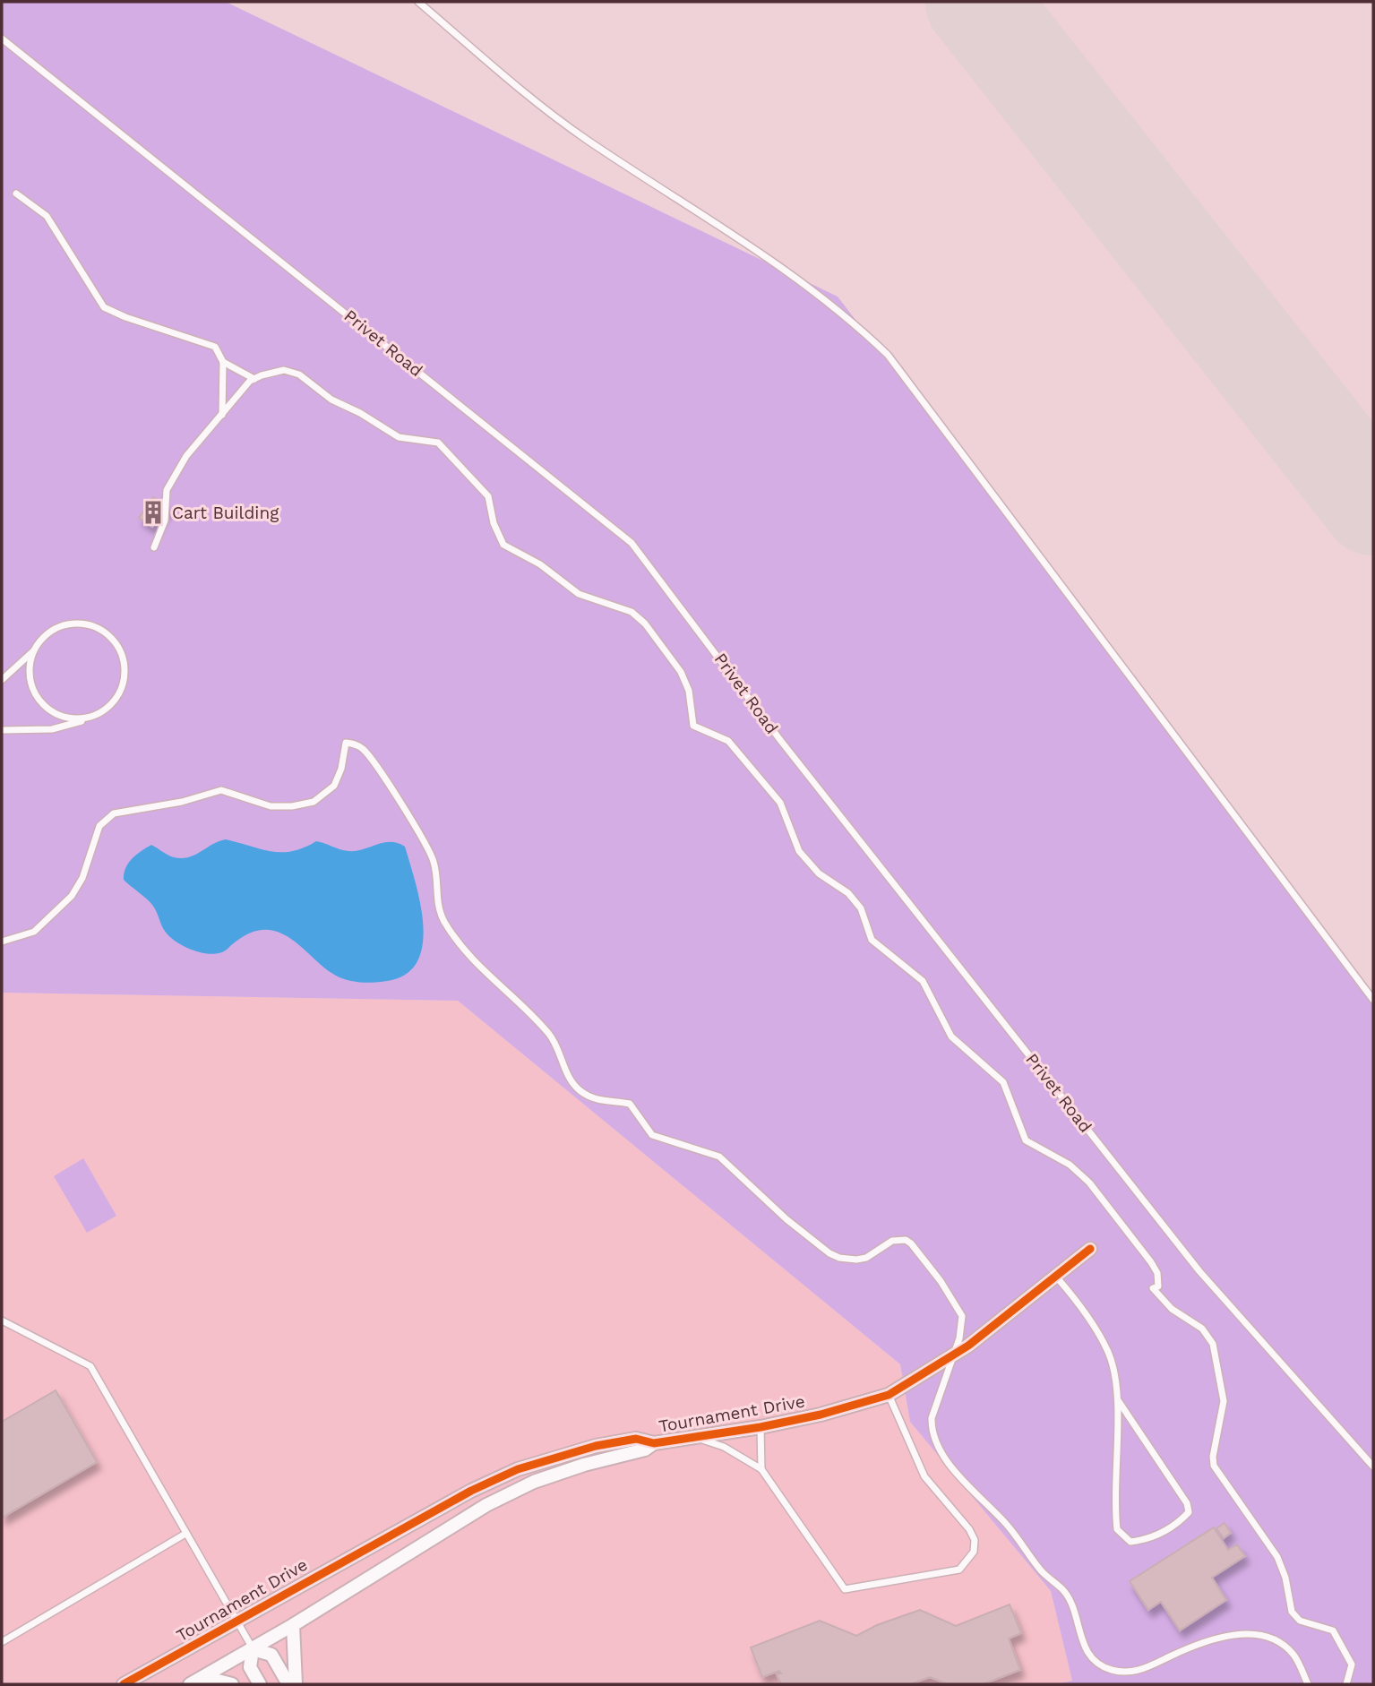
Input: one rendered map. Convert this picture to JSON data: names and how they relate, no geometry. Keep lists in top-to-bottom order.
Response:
{
  "streets": {
    "street": ["Tournament Drive"],
    "lane": ["Privet Road"]
  },
  "places": {
    "building": ["Cart Building"]
  }
}
